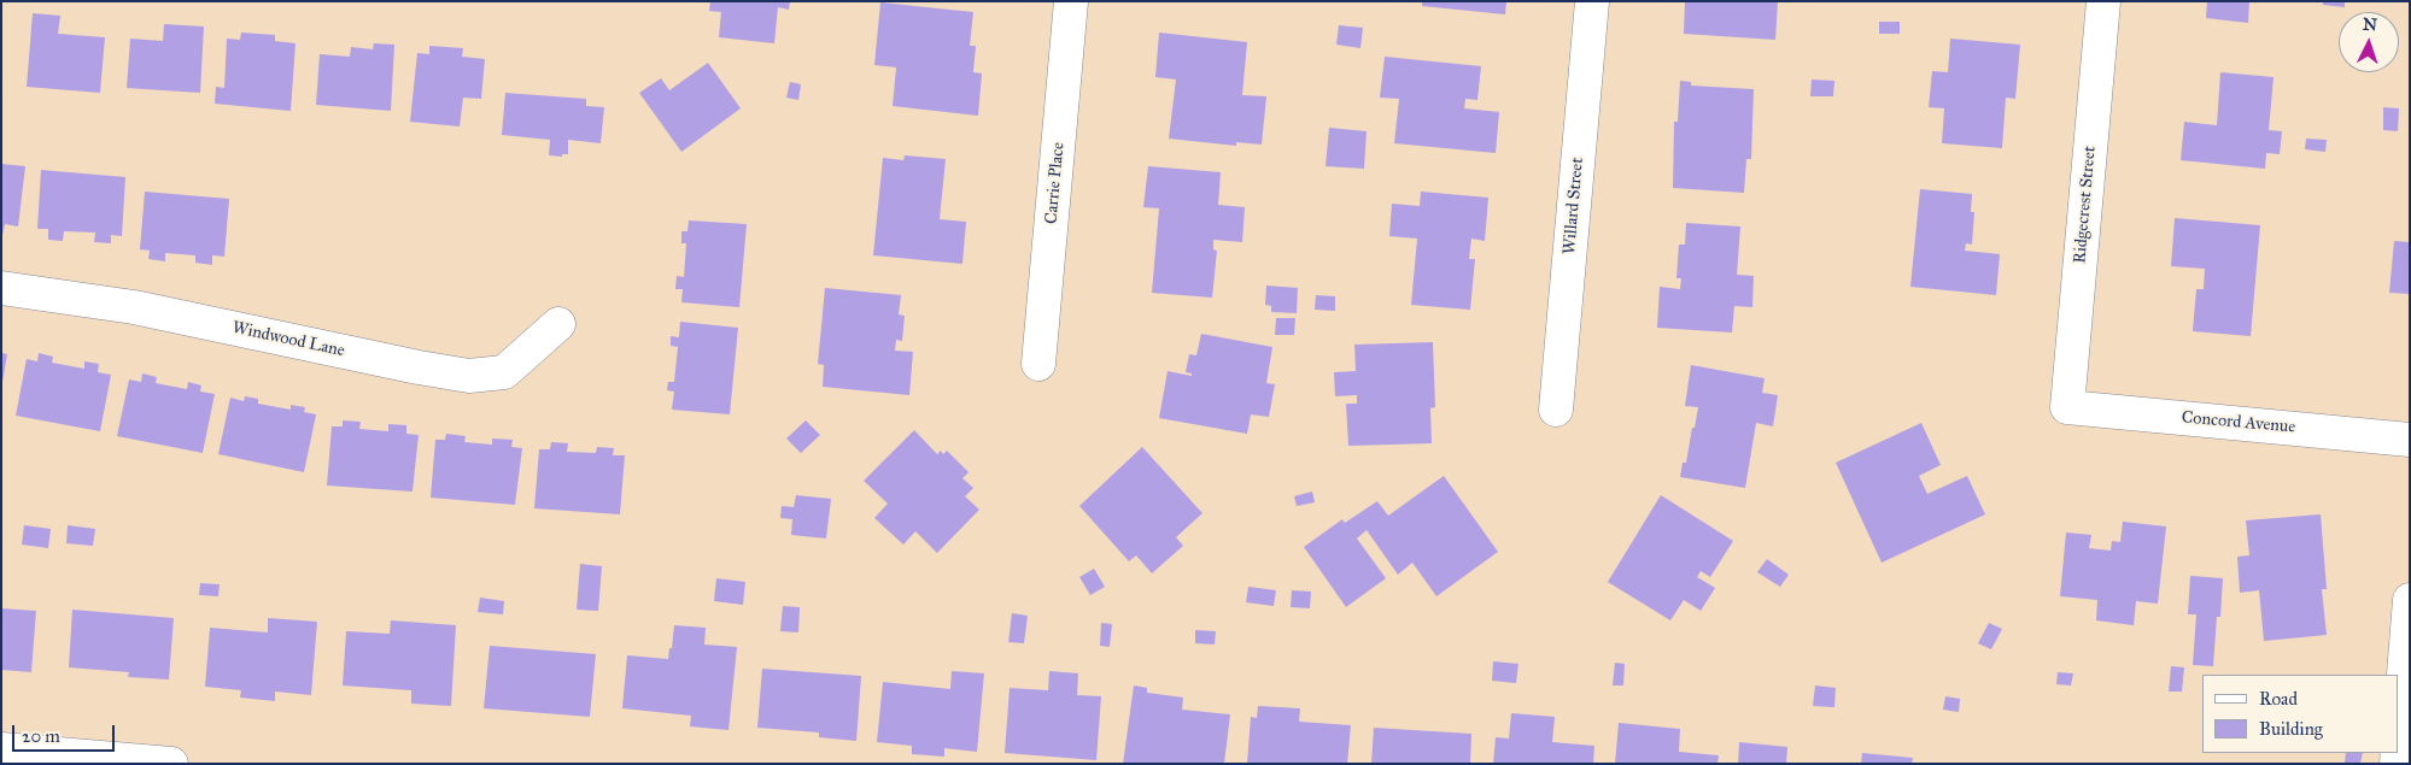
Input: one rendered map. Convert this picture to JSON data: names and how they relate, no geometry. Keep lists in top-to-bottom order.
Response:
{
  "streets": {
    "street": [
      "Carrie Place",
      "Ridgecrest Street",
      "Willard Street",
      "Windwood Lane",
      "Concord Avenue"
    ]
  },
  "crossings": [
    ["Ridgecrest Street", "Concord Avenue"]
  ],
  "legend": ["Road", "Building"],
  "scale_bar": "20 m",
  "north": "top"
}
